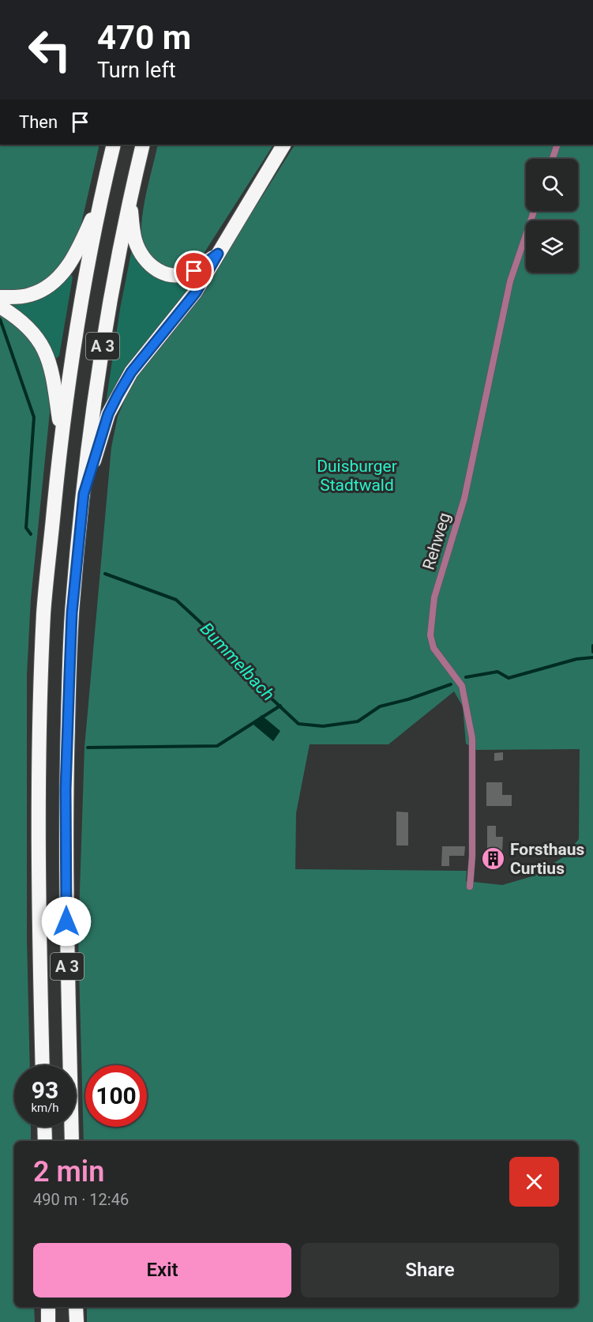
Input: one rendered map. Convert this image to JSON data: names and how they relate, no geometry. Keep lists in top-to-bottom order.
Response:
{
  "streets": {
    "highway": ["A 3"],
    "lane": ["Rehweg"]
  },
  "water": ["Bummelbach"],
  "parks": ["Duisburger Stadtwald"],
  "places": {
    "building": ["Forsthaus Curtius"]
  },
  "page": {
    "turn": ["470 m", "Turn left"],
    "then": "Then",
    "speed": "93 km/h",
    "limit": "100",
    "heading": ["2 min", "490 m · 12:46"],
    "buttons": ["Exit", "Share"]
  }
}
